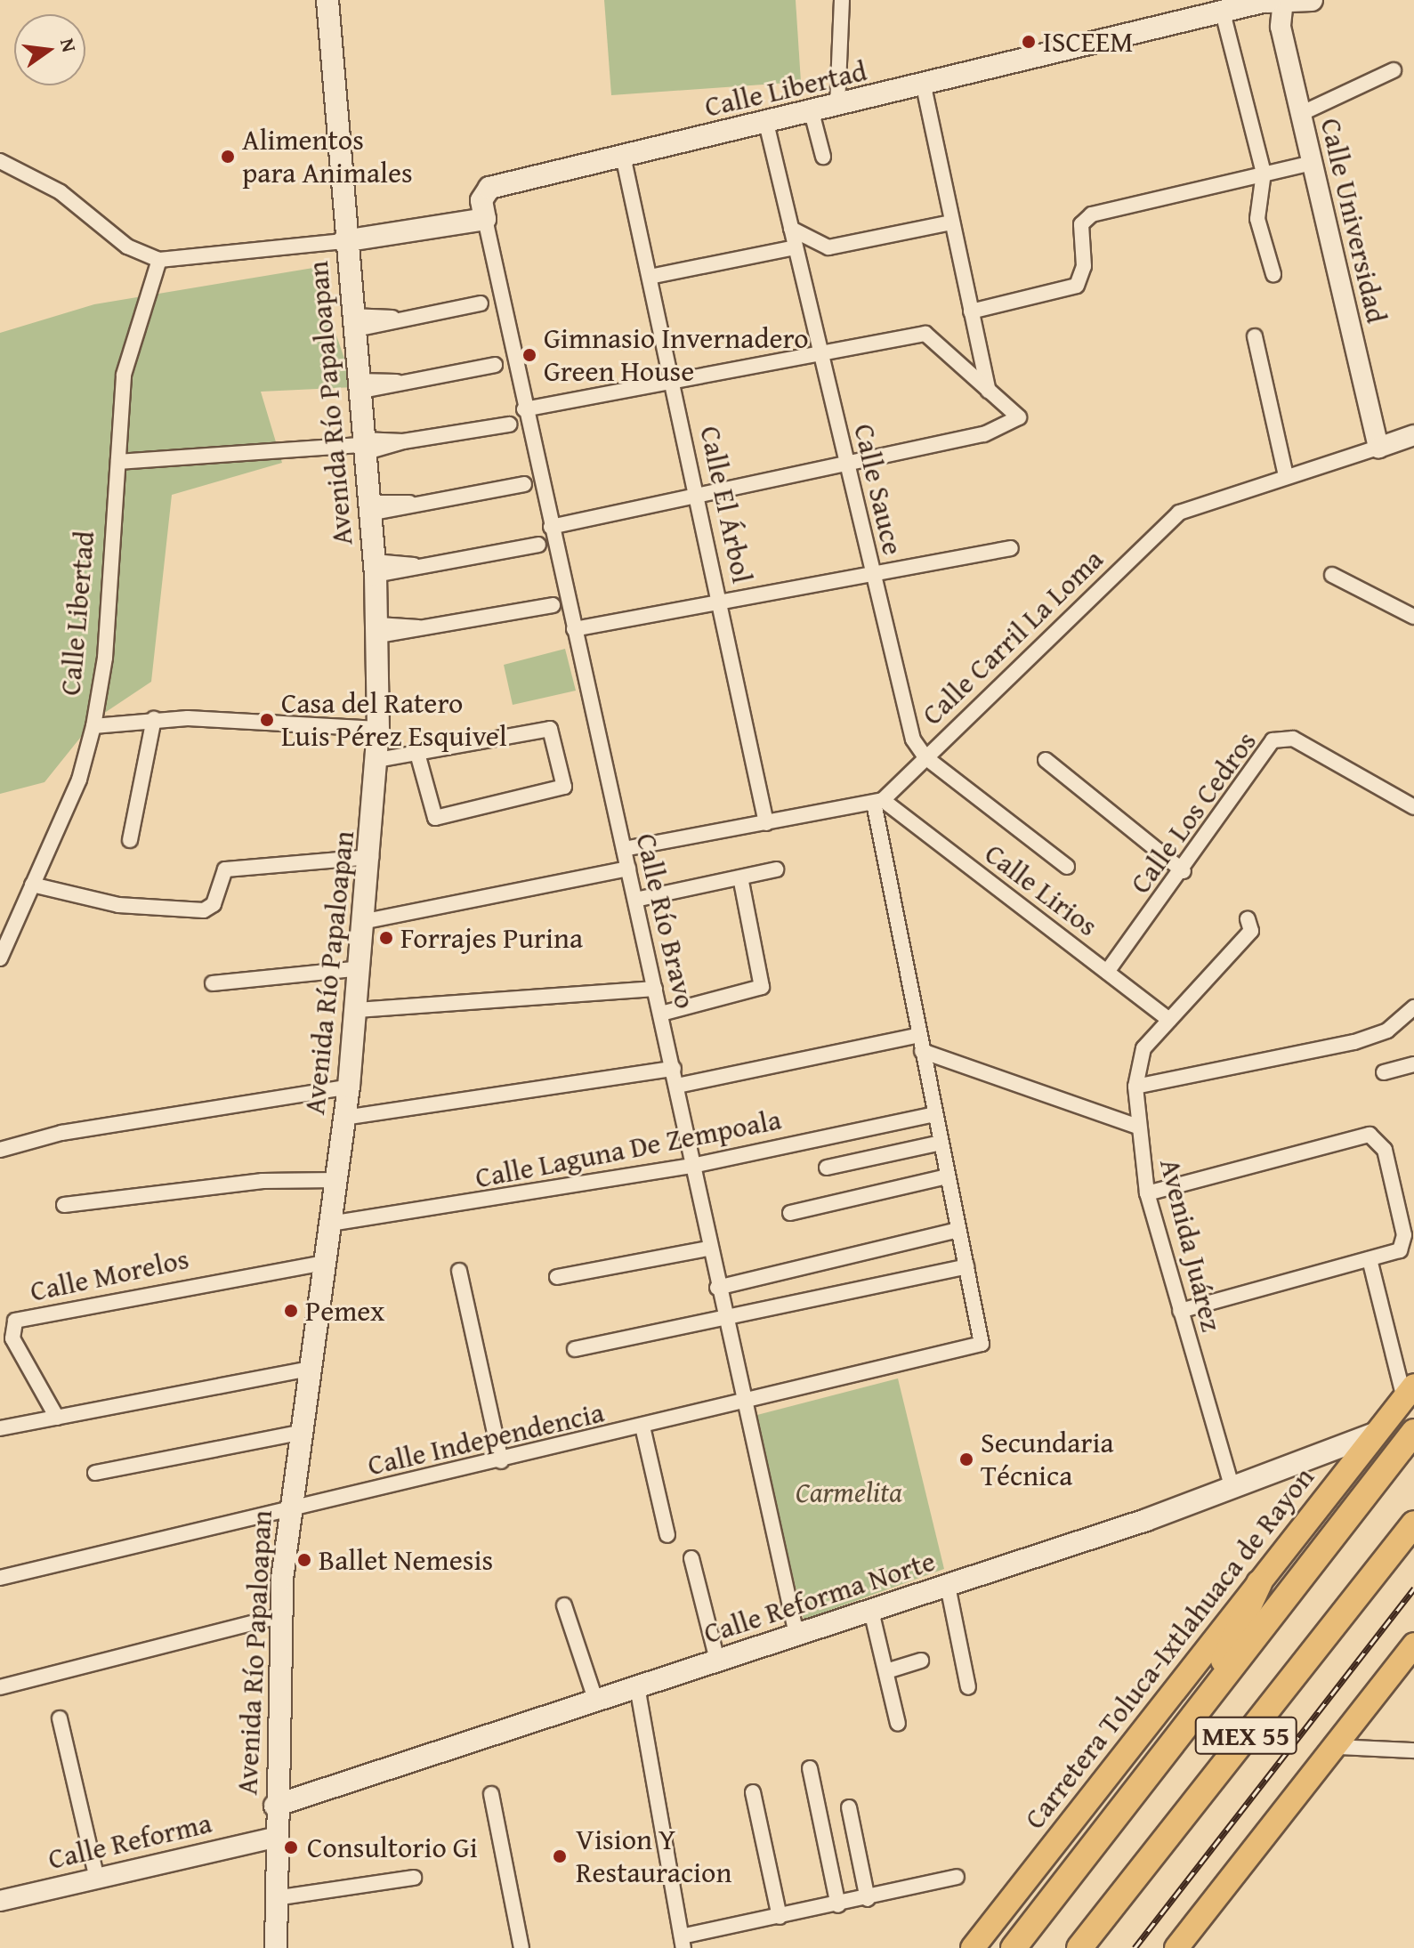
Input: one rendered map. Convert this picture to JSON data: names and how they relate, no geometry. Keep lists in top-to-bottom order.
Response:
{
  "streets": {
    "highway": ["Carretera Toluca-Ixtlahuaca de Rayon", "MEX 55"],
    "main road": ["Calle Libertad", "Avenida Río Papaloapan", "Calle Reforma Norte"],
    "street": [
      "Calle Universidad",
      "Calle Sauce",
      "Calle El Árbol",
      "Calle Carril La Loma",
      "Calle Los Cedros",
      "Calle Lirios",
      "Calle Río Bravo",
      "Calle Laguna De Zempoala",
      "Avenida Juárez",
      "Calle Morelos",
      "Calle Independencia",
      "Calle Reforma"
    ]
  },
  "crossings": [
    ["Calle Libertad", "Calle Universidad"],
    ["Calle Libertad", "Calle Sauce"],
    ["Calle Libertad", "Calle El Árbol"],
    ["Calle Libertad", "Calle Río Bravo"],
    ["Avenida Río Papaloapan", "Calle Laguna De Zempoala"],
    ["Avenida Río Papaloapan", "Calle Morelos"],
    ["Avenida Río Papaloapan", "Calle Independencia"],
    ["Avenida Río Papaloapan", "Calle Reforma Norte"],
    ["Avenida Río Papaloapan", "Calle Reforma"],
    ["Calle Sauce", "Calle Carril La Loma"],
    ["Calle Carril La Loma", "Calle Lirios"],
    ["Calle Los Cedros", "Calle Lirios"],
    ["Calle Lirios", "Avenida Juárez"],
    ["Calle Río Bravo", "Calle Laguna De Zempoala"],
    ["Calle Río Bravo", "Calle Independencia"],
    ["Calle Río Bravo", "Calle Reforma Norte"],
    ["Avenida Juárez", "Calle Reforma Norte"],
    ["Calle Reforma Norte", "Carretera Toluca-Ixtlahuaca de Rayon"]
  ],
  "parks": ["Carmelita"],
  "places": [
    "ISCEEM",
    "Alimentos para Animales",
    "Gimnasio Invernadero Green House",
    "Casa del Ratero Luis Pérez Esquivel",
    "Forrajes Purina",
    "Pemex",
    "Secundaria Técnica",
    "Ballet Nemesis",
    "Consultorio Gi",
    "Vision Y Restauracion"
  ],
  "north": "right"
}
